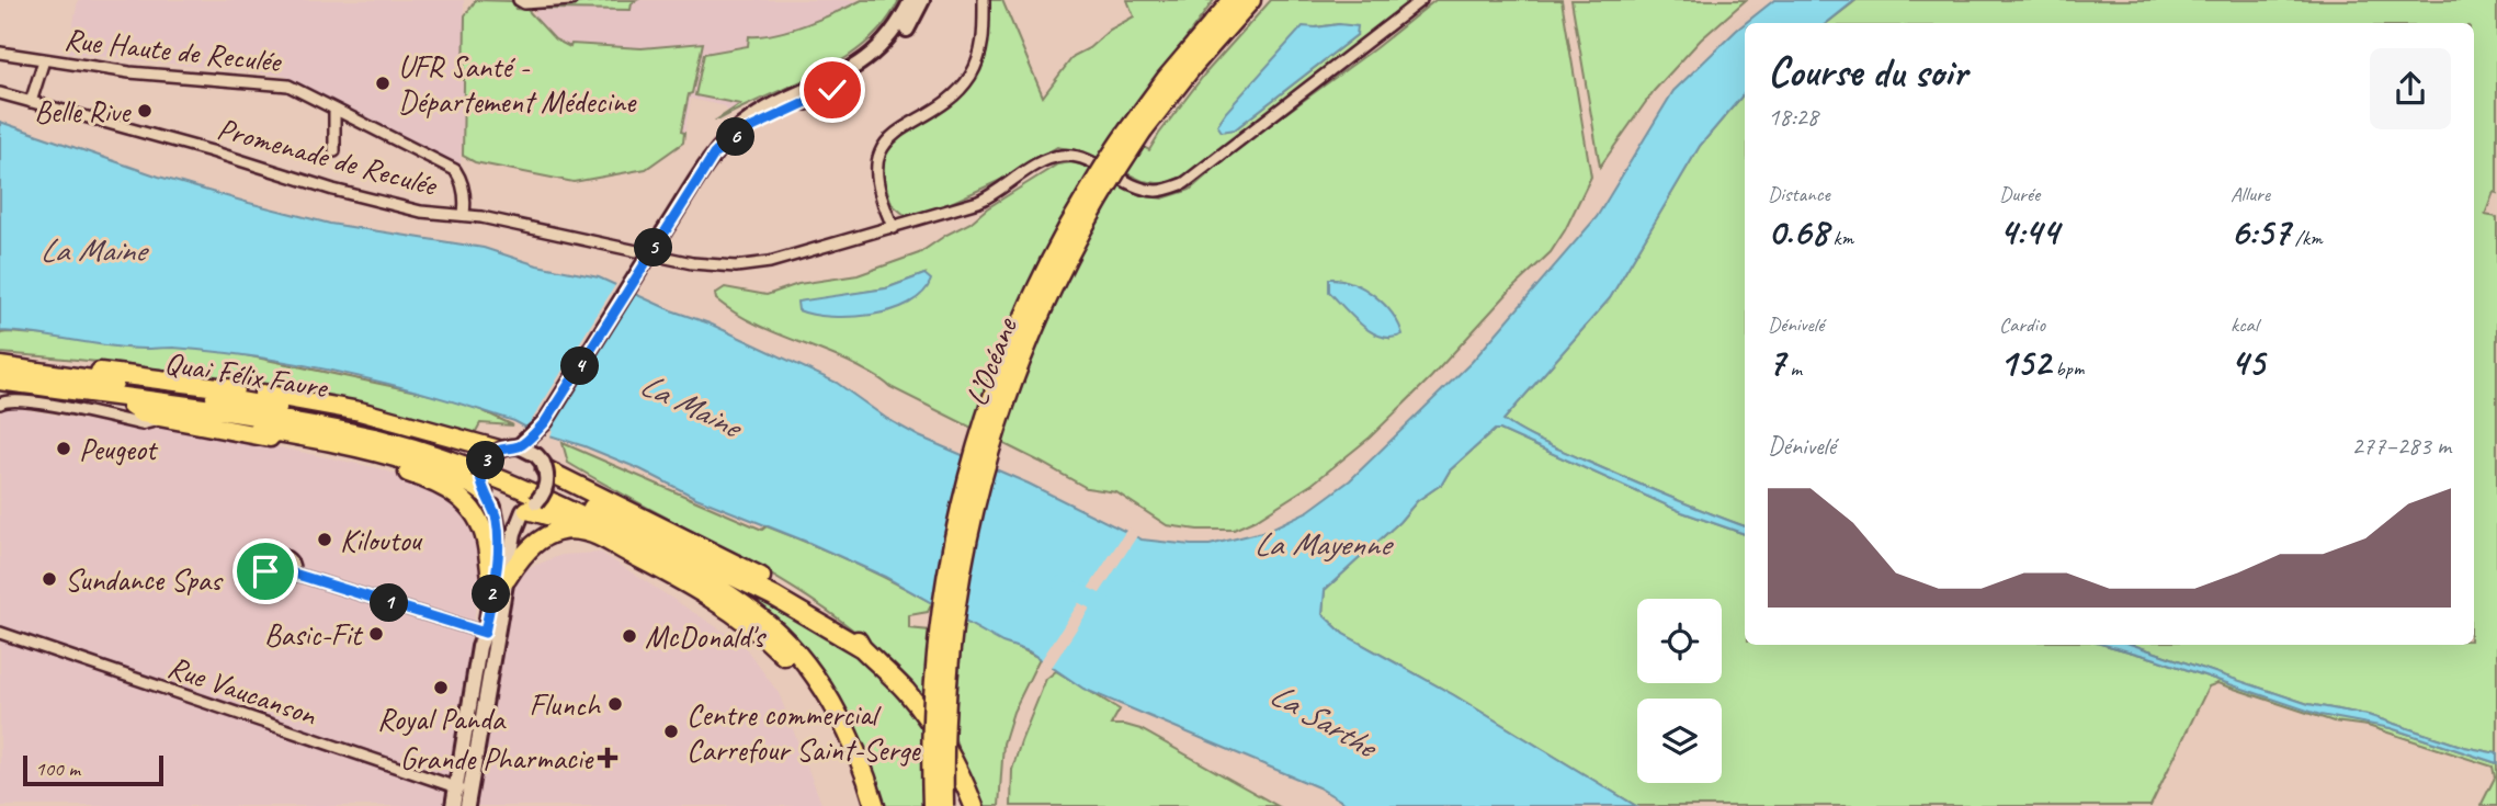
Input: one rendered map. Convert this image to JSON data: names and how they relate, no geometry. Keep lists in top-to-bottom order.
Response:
{
  "streets": {
    "highway": ["L’Océane", "Quai Félix Faure"],
    "street": ["Rue Haute de Reculée", "Promenade de Reculée", "Rue Vaucanson"]
  },
  "crossings": [
    ["Rue Haute de Reculée", "Promenade de Reculée"]
  ],
  "water": ["La Maine", "La Mayenne", "La Sarthe"],
  "places": {
    "other": [
      "UFR Santé - Département Médecine",
      "Belle Rive",
      "Peugeot",
      "Kiloutou",
      "Sundance Spas",
      "Basic-Fit",
      "McDonald's",
      "Royal Panda",
      "Flunch",
      "Centre commercial Carrefour Saint-Serge"
    ],
    "health": ["Grande Pharmacie"]
  },
  "scale_bar": "100 m",
  "page": {
    "heading": ["Course du soir", "18:28"],
    "pins": [
      "6",
      "5",
      "4",
      "3",
      "2",
      "1"
    ],
    "stats": [
      ["Distance", "0.68 km"],
      ["Durée", "4:44"],
      ["Allure", "6:57 /km"],
      ["Dénivelé", "7 m"],
      ["Cardio", "152 bpm"],
      ["kcal", "45"]
    ],
    "chart": ["Dénivelé", "277–283 m"],
    "scale": "100 m"
  }
}
